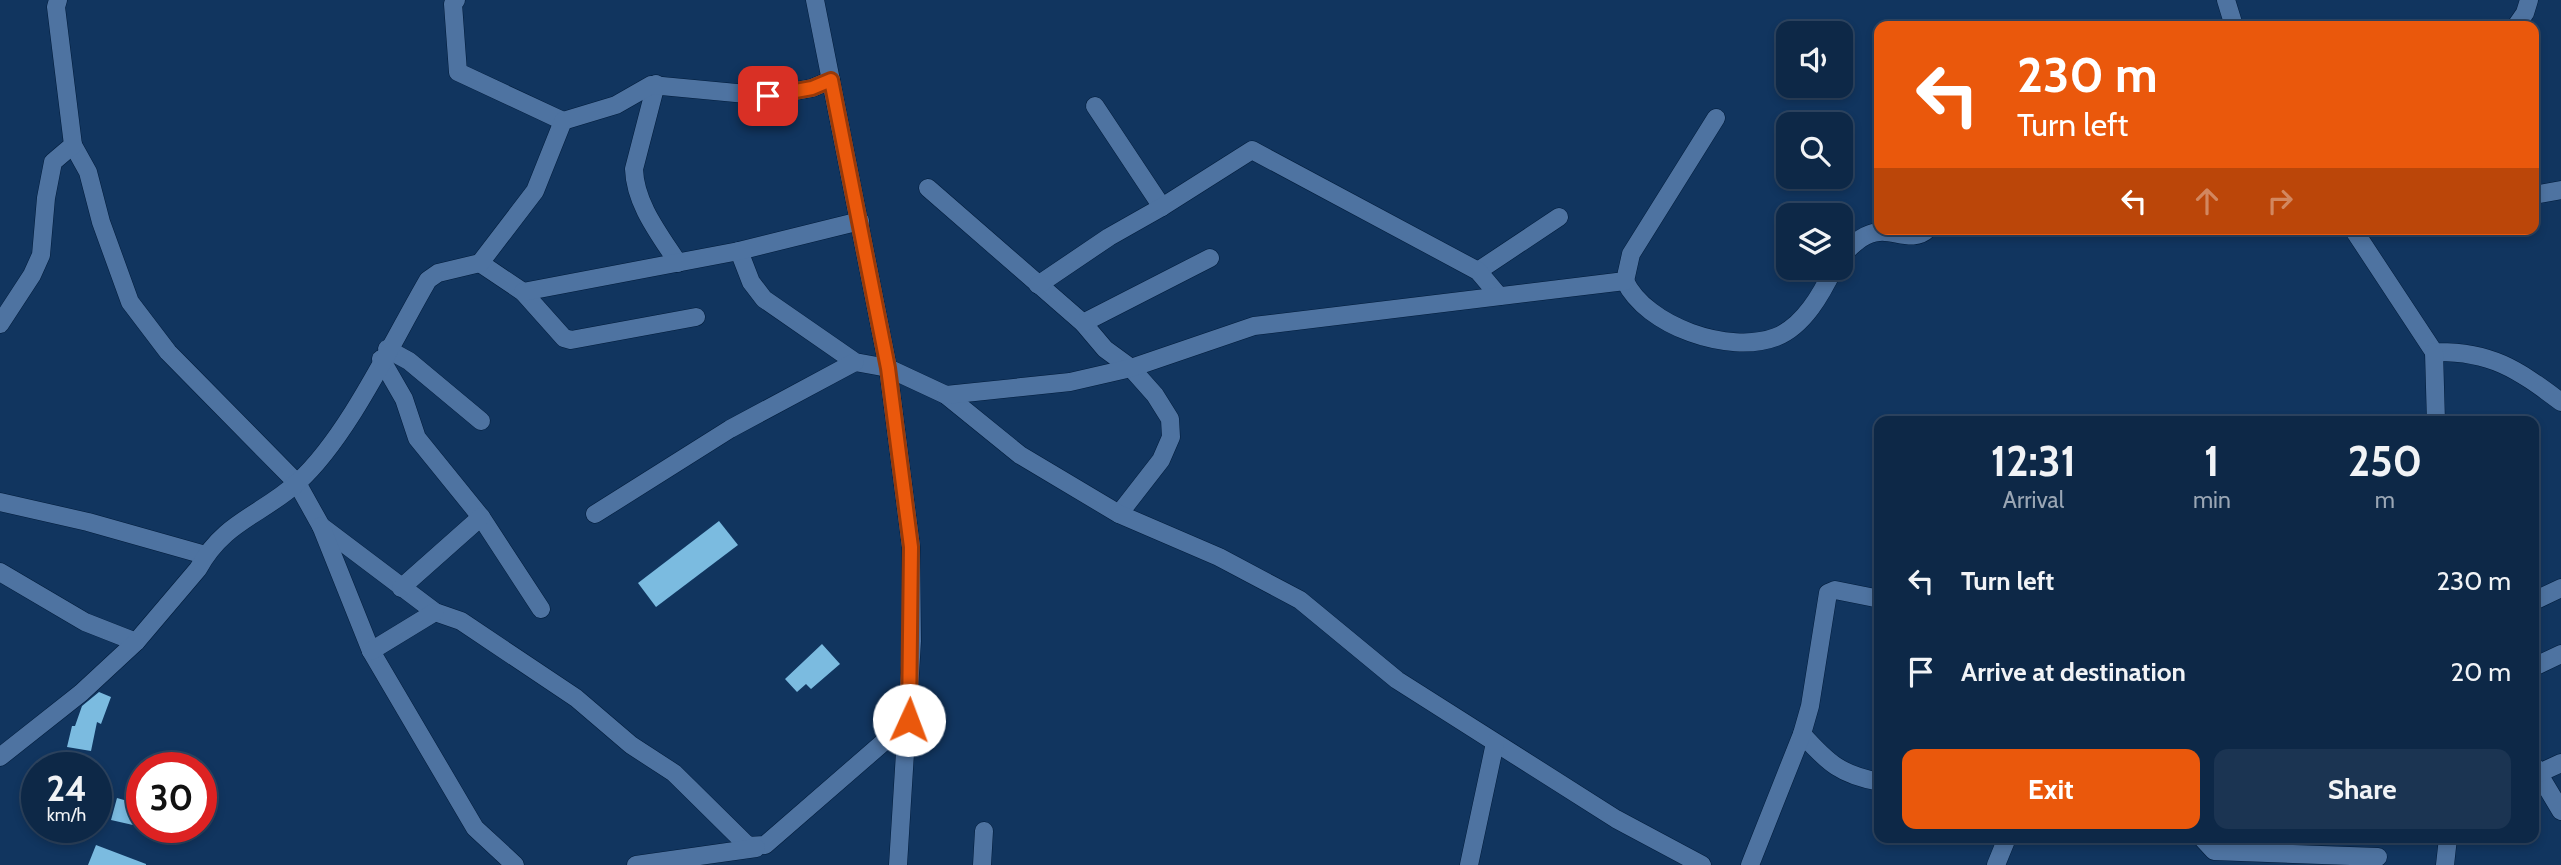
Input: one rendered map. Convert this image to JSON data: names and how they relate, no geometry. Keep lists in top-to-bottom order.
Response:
{
  "page": {
    "turn": ["230 m", "Turn left"],
    "eta": [
      "12:31",
      "Arrival",
      "1",
      "min",
      "250",
      "m"
    ],
    "list": [
      {
        "name": "Turn left",
        "value": "230 m"
      },
      {
        "name": "Arrive at destination",
        "value": "20 m"
      }
    ],
    "buttons": ["Exit", "Share"],
    "speed": "24 km/h",
    "limit": "30"
  }
}
